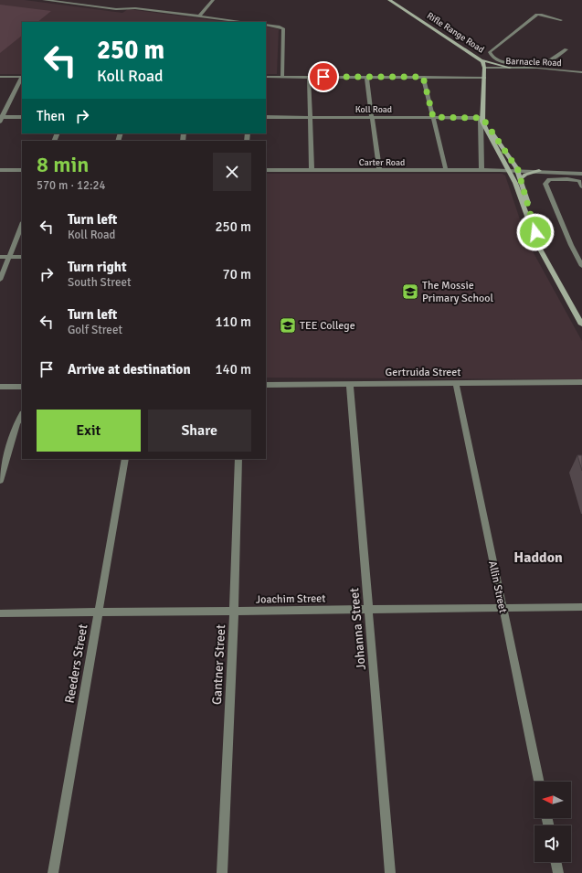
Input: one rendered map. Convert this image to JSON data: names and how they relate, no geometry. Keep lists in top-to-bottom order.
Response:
{
  "streets": {
    "main road": ["Rifle Range Road"],
    "street": [
      "Barnacle Road",
      "Koll Road",
      "Carter Road",
      "Gertruida Street",
      "Allin Street",
      "Joachim Street",
      "Johanna Street",
      "Reeders Street",
      "Gantner Street"
    ]
  },
  "crossings": [
    ["Rifle Range Road", "Barnacle Road"],
    ["Rifle Range Road", "Koll Road"],
    ["Rifle Range Road", "Carter Road"],
    ["Gertruida Street", "Allin Street"],
    ["Gertruida Street", "Johanna Street"],
    ["Allin Street", "Joachim Street"],
    ["Joachim Street", "Johanna Street"],
    ["Joachim Street", "Reeders Street"],
    ["Joachim Street", "Gantner Street"]
  ],
  "districts": ["Haddon"],
  "places": {
    "school or university": ["The Mossie Primary School", "TEE College"]
  },
  "north": "left",
  "page": {
    "turn": ["250 m", "Koll Road"],
    "then": "Then",
    "heading": ["8 min", "570 m · 12:24"],
    "list": [
      {
        "name": "Turn left",
        "note": "Koll Road",
        "value": "250 m"
      },
      {
        "name": "Turn right",
        "note": "South Street",
        "value": "70 m"
      },
      {
        "name": "Turn left",
        "note": "Golf Street",
        "value": "110 m"
      },
      {
        "name": "Arrive at destination",
        "value": "140 m"
      }
    ],
    "buttons": ["Exit", "Share"]
  }
}
